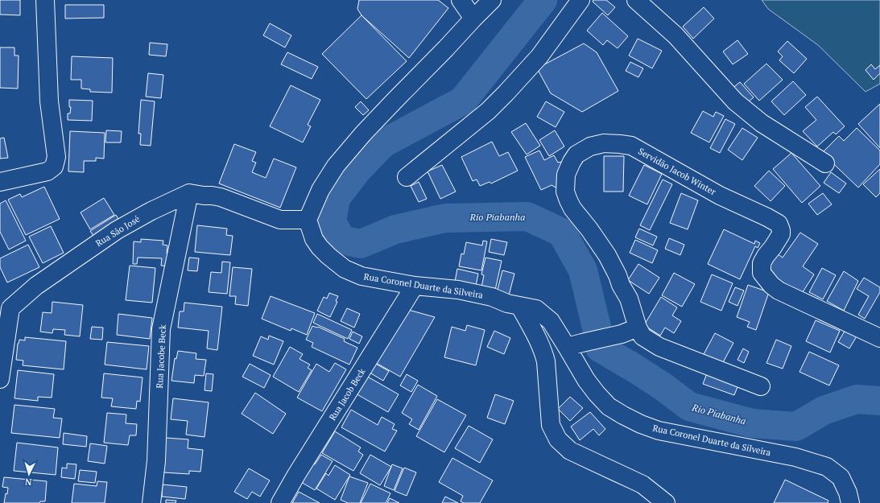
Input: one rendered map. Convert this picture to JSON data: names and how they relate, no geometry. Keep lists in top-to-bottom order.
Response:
{
  "streets": {
    "street": [
      "Servidão Jacob Winter",
      "Rua Sâo José",
      "Rua Coronel Duarte da Silveira",
      "Rua Jacobe Beck",
      "Rua Jacob Beck"
    ]
  },
  "crossings": [
    ["Rua Sâo José", "Rua Jacobe Beck"],
    ["Rua Coronel Duarte da Silveira", "Rua Jacob Beck"]
  ],
  "water": ["Rio Piabanha"],
  "north": "bottom"
}
